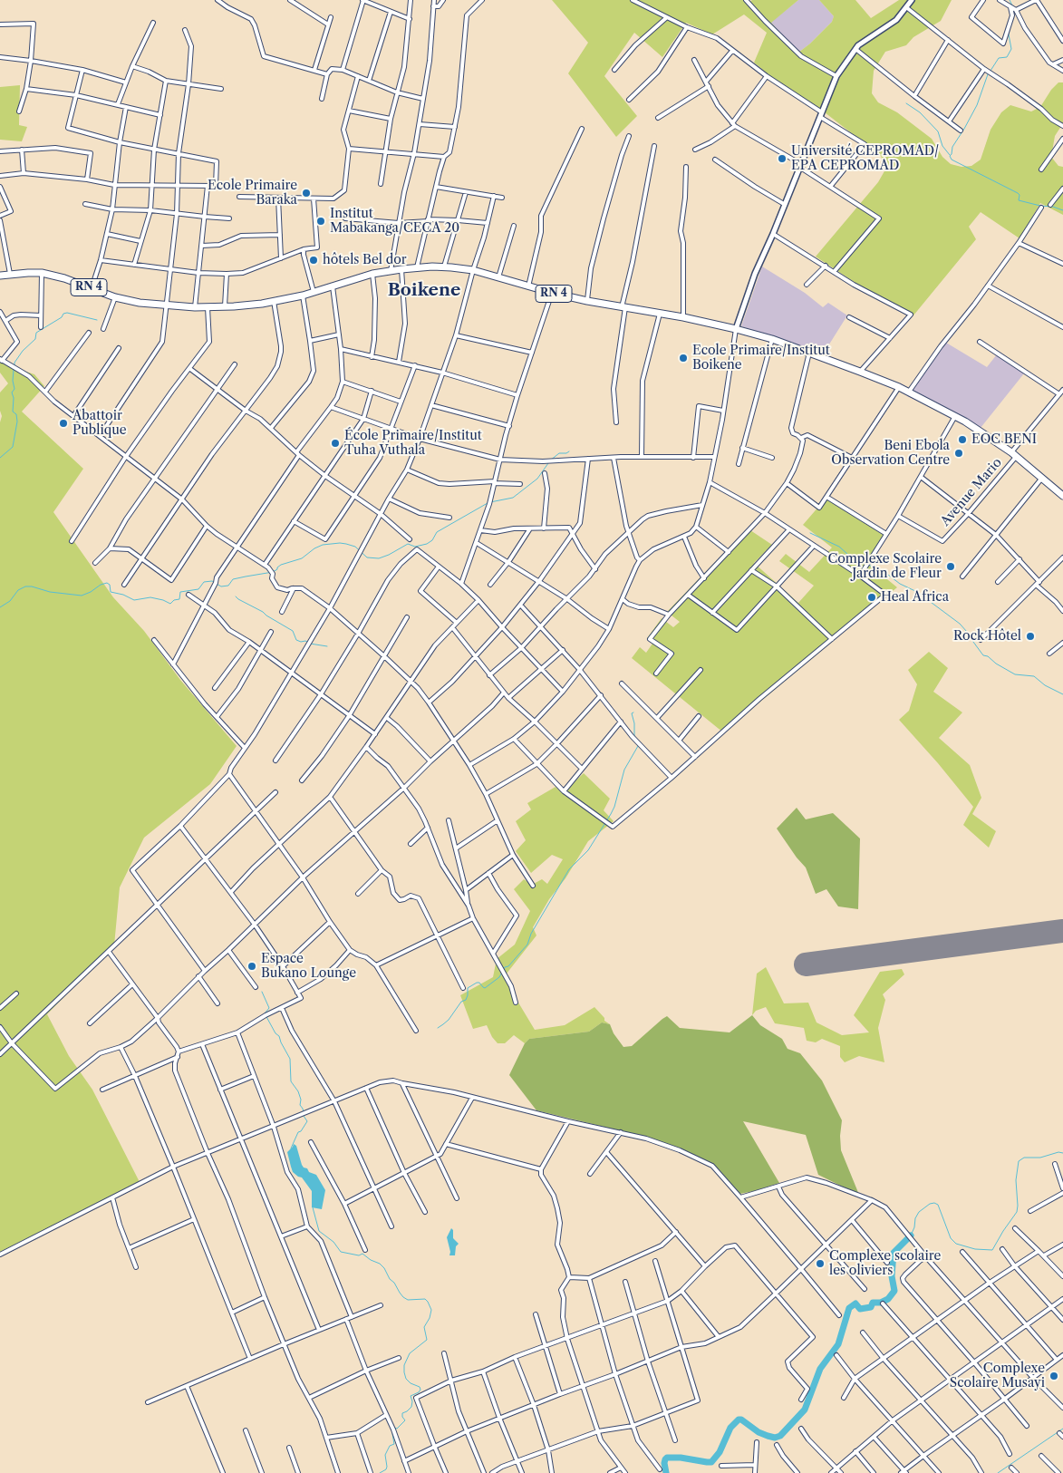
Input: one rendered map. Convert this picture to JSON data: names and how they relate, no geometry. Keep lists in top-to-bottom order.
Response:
{
  "streets": {
    "highway": ["RN 4"],
    "street": ["Avenue Mario"]
  },
  "crossings": [
    ["RN 4", "Avenue Mario"]
  ],
  "districts": ["Boikene"],
  "places": [
    "Université CEPROMAD/ EPA CEPROMAD",
    "Ecole Primaire Baraka",
    "Institut Mabakanga/CECA 20",
    "hôtels Bel dor",
    "Ecole Primaire/Institut Boikene",
    "Abattoir Publique",
    "EOC BENI",
    "École Primaire/Institut Tuha Vuthala",
    "Beni Ebola Observation Centre",
    "Complexe Scolaire Jardin de Fleur",
    "Heal Africa",
    "Rock Hôtel",
    "Espace Bukano Lounge",
    "Complexe scolaire les oliviers",
    "Complexe Scolaire Musayi"
  ]
}
